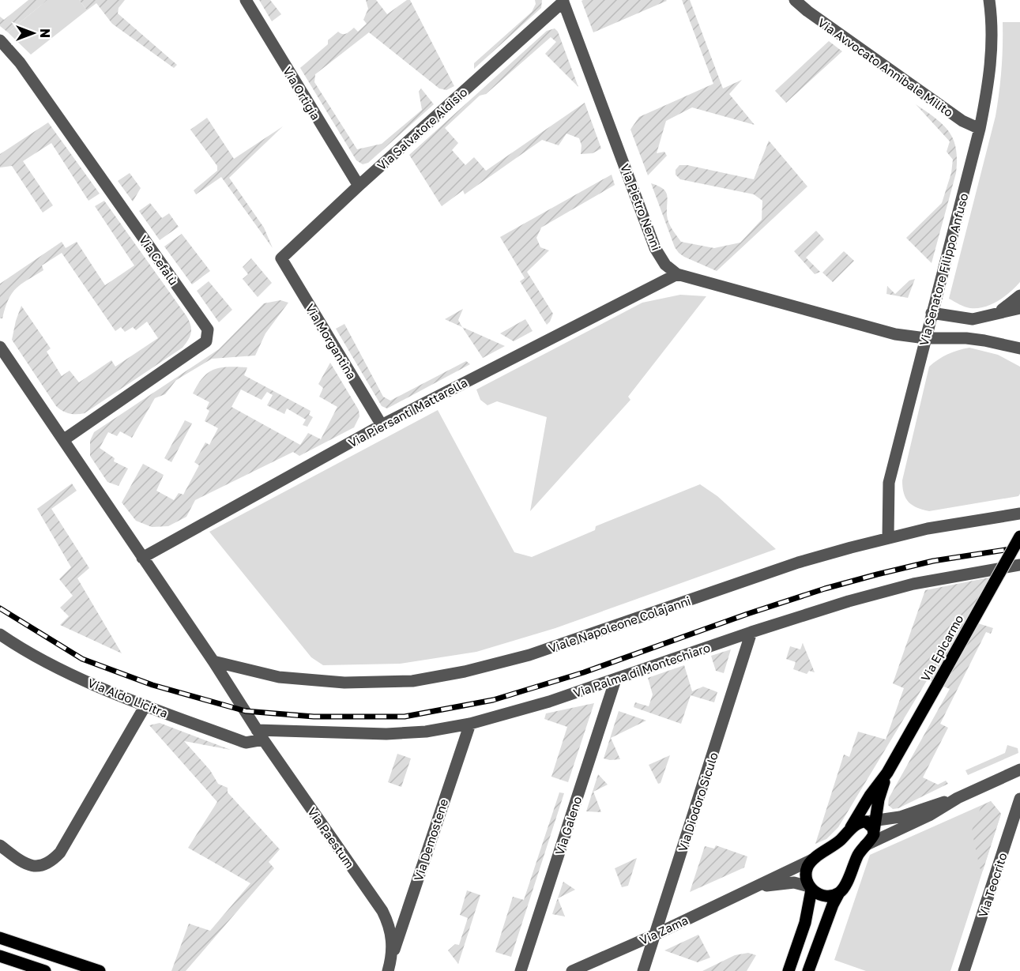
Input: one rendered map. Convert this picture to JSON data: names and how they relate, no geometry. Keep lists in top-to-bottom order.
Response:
{
  "streets": {
    "main road": ["Via Epicarmo"],
    "street": [
      "Via Avvocato Annibale Milito",
      "Via Ortigia",
      "Via Salvatore Aldisio",
      "Via Pietro Nenni",
      "Via Cefalù",
      "Via Senatore Filippo Anfuso",
      "Via Morgantina",
      "Via Piersanti Mattarella",
      "Viale Napoleone Colajanni",
      "Via Palma di Montechiaro",
      "Via Aldo Licitra",
      "Via Diodoro Siculo",
      "Via Galeno",
      "Via Paestum",
      "Via Demostene",
      "Via Teocrito",
      "Via Zama"
    ]
  },
  "crossings": [
    ["Via Avvocato Annibale Milito", "Via Senatore Filippo Anfuso"],
    ["Via Ortigia", "Via Salvatore Aldisio"],
    ["Via Salvatore Aldisio", "Via Pietro Nenni"],
    ["Via Salvatore Aldisio", "Via Morgantina"],
    ["Via Pietro Nenni", "Via Piersanti Mattarella"],
    ["Via Cefalù", "Via Paestum"],
    ["Via Senatore Filippo Anfuso", "Viale Napoleone Colajanni"],
    ["Via Morgantina", "Via Piersanti Mattarella"],
    ["Via Piersanti Mattarella", "Via Paestum"],
    ["Viale Napoleone Colajanni", "Via Paestum"],
    ["Via Palma di Montechiaro", "Via Aldo Licitra"],
    ["Via Palma di Montechiaro", "Via Diodoro Siculo"],
    ["Via Palma di Montechiaro", "Via Galeno"],
    ["Via Palma di Montechiaro", "Via Paestum"],
    ["Via Palma di Montechiaro", "Via Demostene"],
    ["Via Aldo Licitra", "Via Paestum"],
    ["Via Diodoro Siculo", "Via Zama"],
    ["Via Paestum", "Via Demostene"]
  ],
  "north": "right"
}
